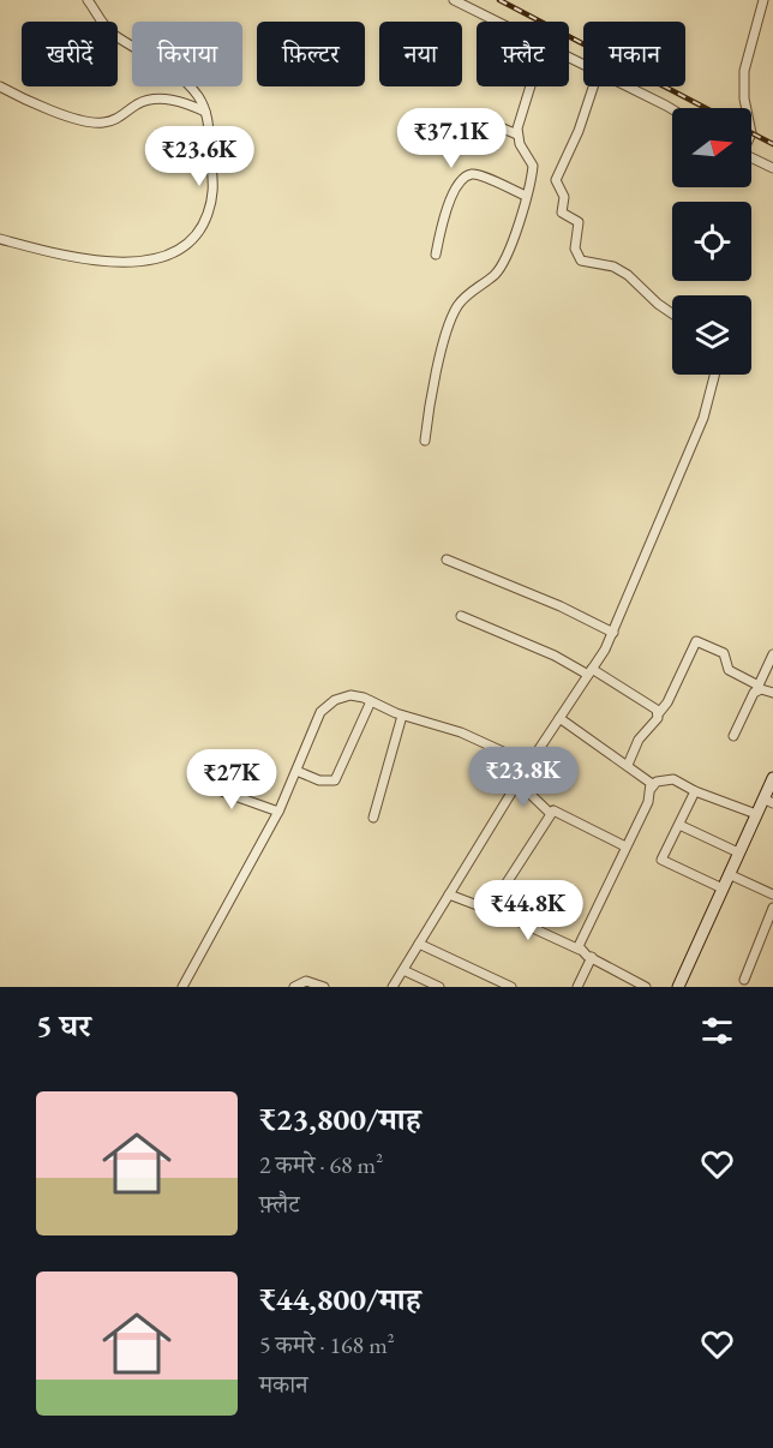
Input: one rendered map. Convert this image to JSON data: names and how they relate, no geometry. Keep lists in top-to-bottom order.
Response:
{
  "north": "right",
  "page": {
    "chip": [
      "खरीदें",
      "किराया",
      "फ़िल्टर",
      "नया",
      "फ़्लैट",
      "मकान"
    ],
    "price": [
      "₹37.1K",
      "₹23.6K",
      "₹23.8K",
      "₹27K",
      "₹44.8K"
    ],
    "heading": "5 घर",
    "list": [
      {
        "name": "₹23,800/माह",
        "note": "2 कमरे · 68 m² · फ़्लैट"
      },
      {
        "name": "₹44,800/माह",
        "note": "5 कमरे · 168 m² · मकान"
      }
    ]
  }
}
